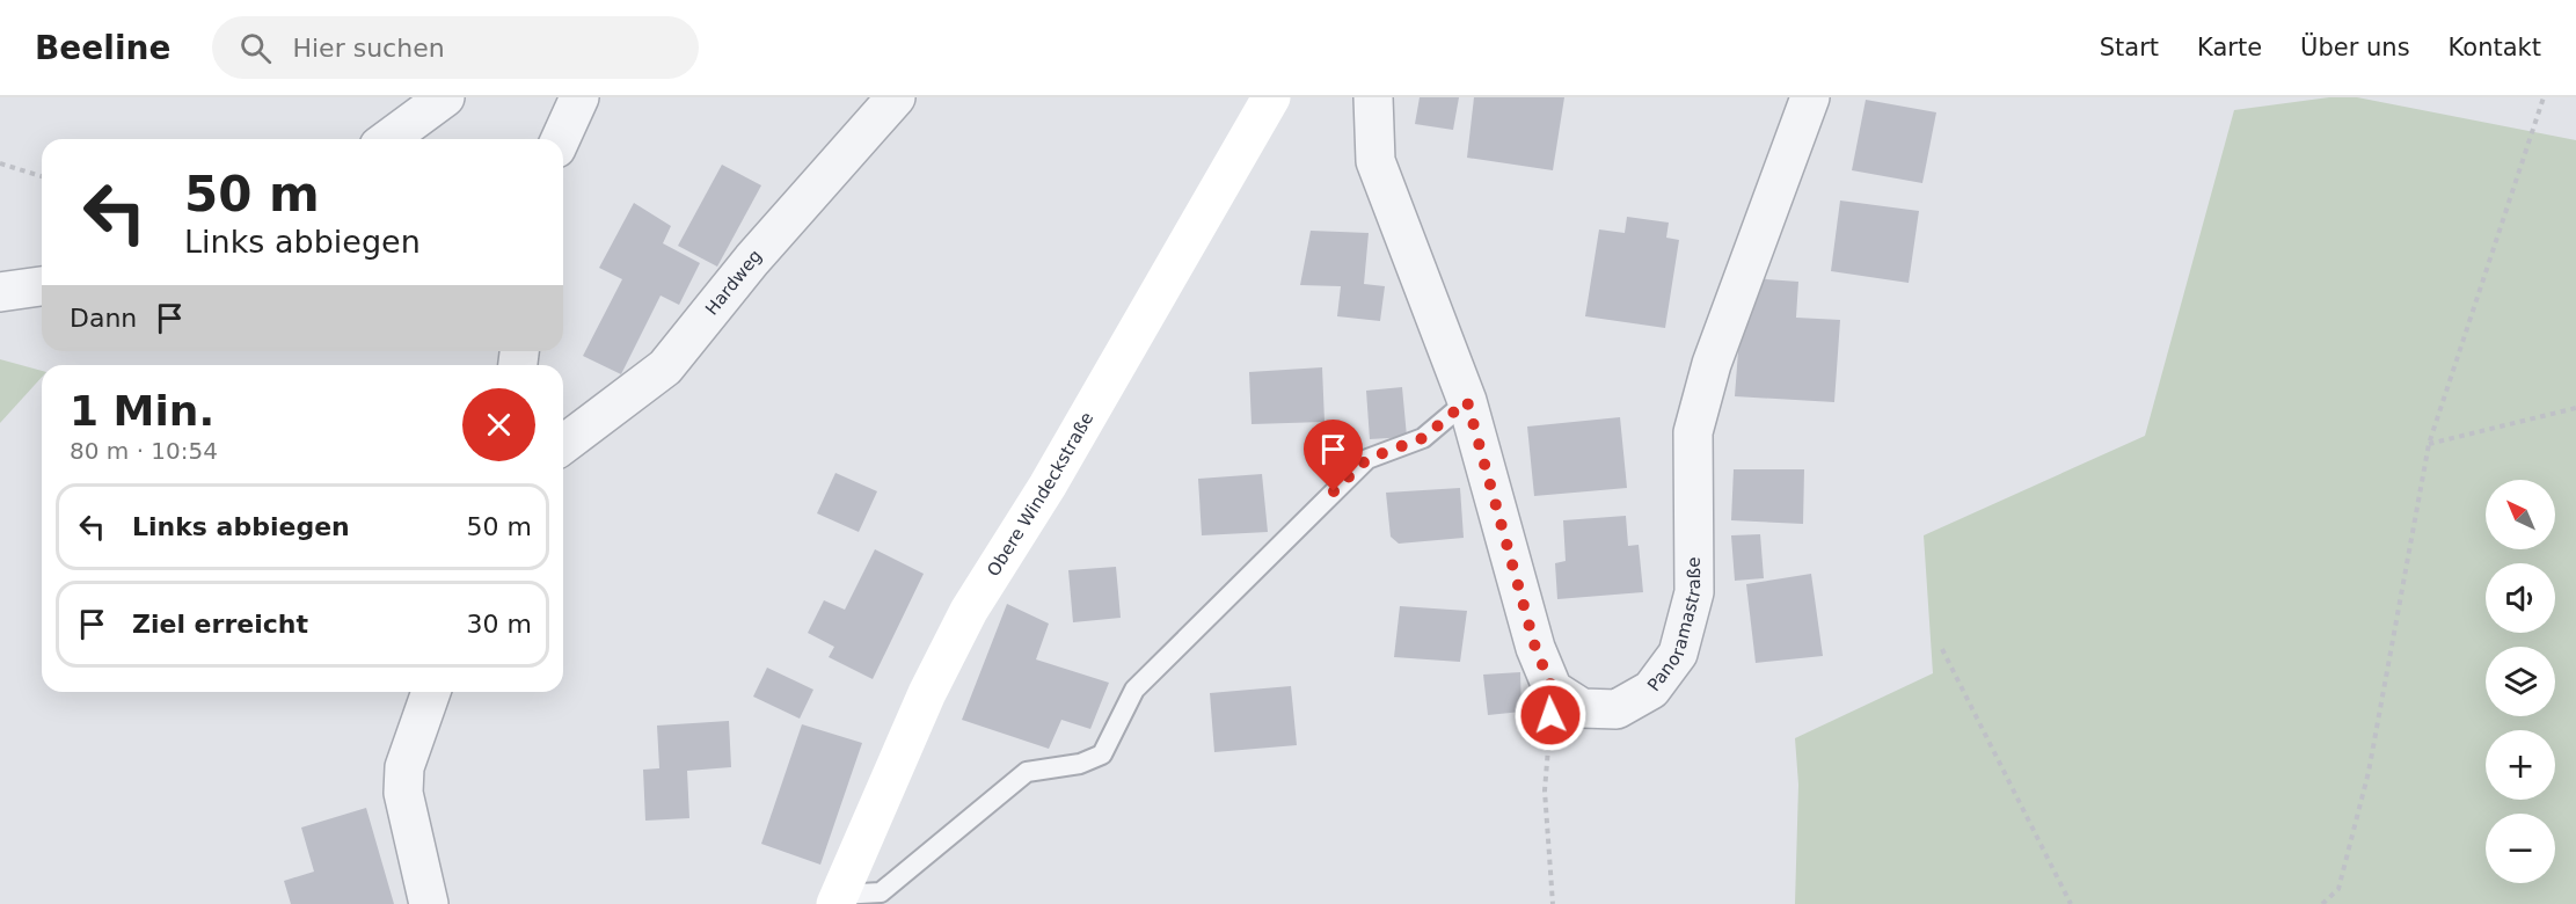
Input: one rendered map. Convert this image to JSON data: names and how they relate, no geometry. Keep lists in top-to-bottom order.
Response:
{
  "streets": {
    "street": ["Hardweg", "Obere Windeckstraße", "Panoramastraße"]
  },
  "north": "top left",
  "page": {
    "header": "Beeline",
    "search": "Hier suchen",
    "nav": [
      "Start",
      "Karte",
      "Über uns",
      "Kontakt"
    ],
    "turn": ["50 m", "Links abbiegen"],
    "then": "Dann",
    "heading": ["1 Min.", "80 m · 10:54"],
    "map_buttons": ["+", "−"],
    "list": [
      {
        "name": "Links abbiegen",
        "value": "50 m"
      },
      {
        "name": "Ziel erreicht",
        "value": "30 m"
      }
    ]
  }
}
